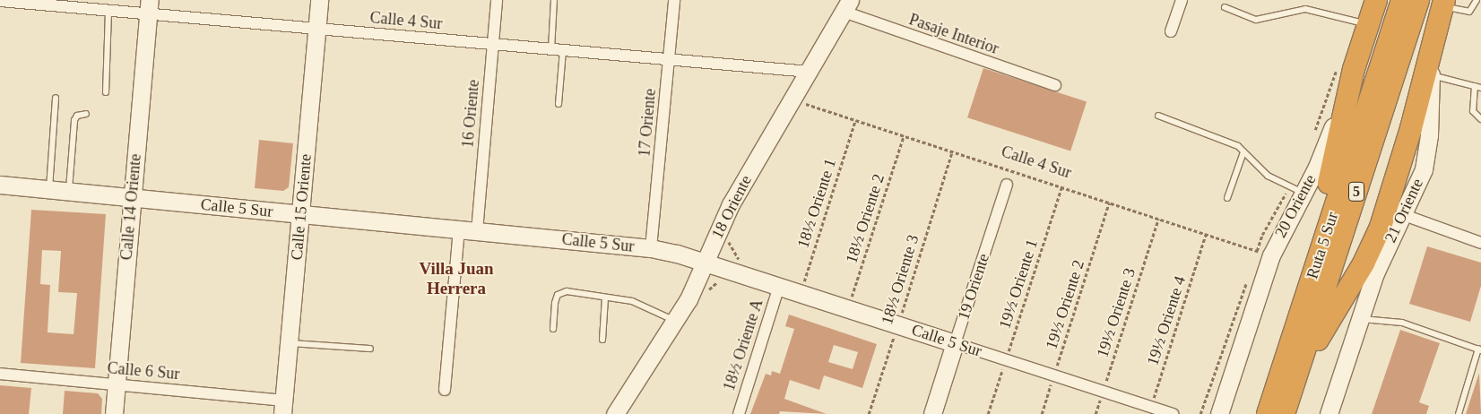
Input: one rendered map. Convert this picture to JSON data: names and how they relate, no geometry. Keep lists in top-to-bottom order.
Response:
{
  "streets": {
    "highway": [
      "5",
      "20 Oriente",
      "21 Oriente",
      "Ruta 5 Sur"
    ],
    "street": [
      "Calle 4 Sur",
      "Pasaje Interior",
      "16 Oriente",
      "17 Oriente",
      "Calle 14 Oriente",
      "Calle 15 Oriente",
      "18 Oriente",
      "Calle 5 Sur",
      "19 Oriente",
      "18½ Oriente A",
      "Calle 6 Sur"
    ],
    "path": [
      "18½ Oriente 1",
      "18½ Oriente 2",
      "18½ Oriente 3",
      "19½ Oriente 1",
      "19½ Oriente 2",
      "19½ Oriente 3",
      "19½ Oriente 4"
    ]
  },
  "crossings": [
    ["Calle 4 Sur", "16 Oriente"],
    ["Calle 4 Sur", "17 Oriente"],
    ["Calle 4 Sur", "18½ Oriente 1"],
    ["Calle 4 Sur", "20 Oriente"],
    ["Calle 4 Sur", "Calle 14 Oriente"],
    ["Calle 4 Sur", "Calle 15 Oriente"],
    ["Calle 4 Sur", "18 Oriente"],
    ["Calle 4 Sur", "18½ Oriente 2"],
    ["Calle 4 Sur", "18½ Oriente 3"],
    ["Calle 4 Sur", "19½ Oriente 1"],
    ["Calle 4 Sur", "19½ Oriente 2"],
    ["Calle 4 Sur", "19½ Oriente 3"],
    ["Calle 4 Sur", "19½ Oriente 4"],
    ["Pasaje Interior", "18 Oriente"],
    ["16 Oriente", "Calle 5 Sur"],
    ["17 Oriente", "Calle 5 Sur"],
    ["18½ Oriente 1", "Calle 5 Sur"],
    ["Calle 14 Oriente", "Calle 5 Sur"],
    ["Calle 14 Oriente", "Calle 6 Sur"],
    ["Calle 15 Oriente", "Calle 5 Sur"],
    ["Calle 15 Oriente", "Calle 6 Sur"],
    ["18 Oriente", "Calle 5 Sur"],
    ["Calle 5 Sur", "18½ Oriente 2"],
    ["Calle 5 Sur", "18½ Oriente 3"],
    ["Calle 5 Sur", "19½ Oriente 1"],
    ["Calle 5 Sur", "19 Oriente"],
    ["Calle 5 Sur", "19½ Oriente 2"],
    ["Calle 5 Sur", "19½ Oriente 3"],
    ["Calle 5 Sur", "19½ Oriente 4"],
    ["Calle 5 Sur", "18½ Oriente A"]
  ],
  "districts": ["Villa Juan Herrera"]
}
